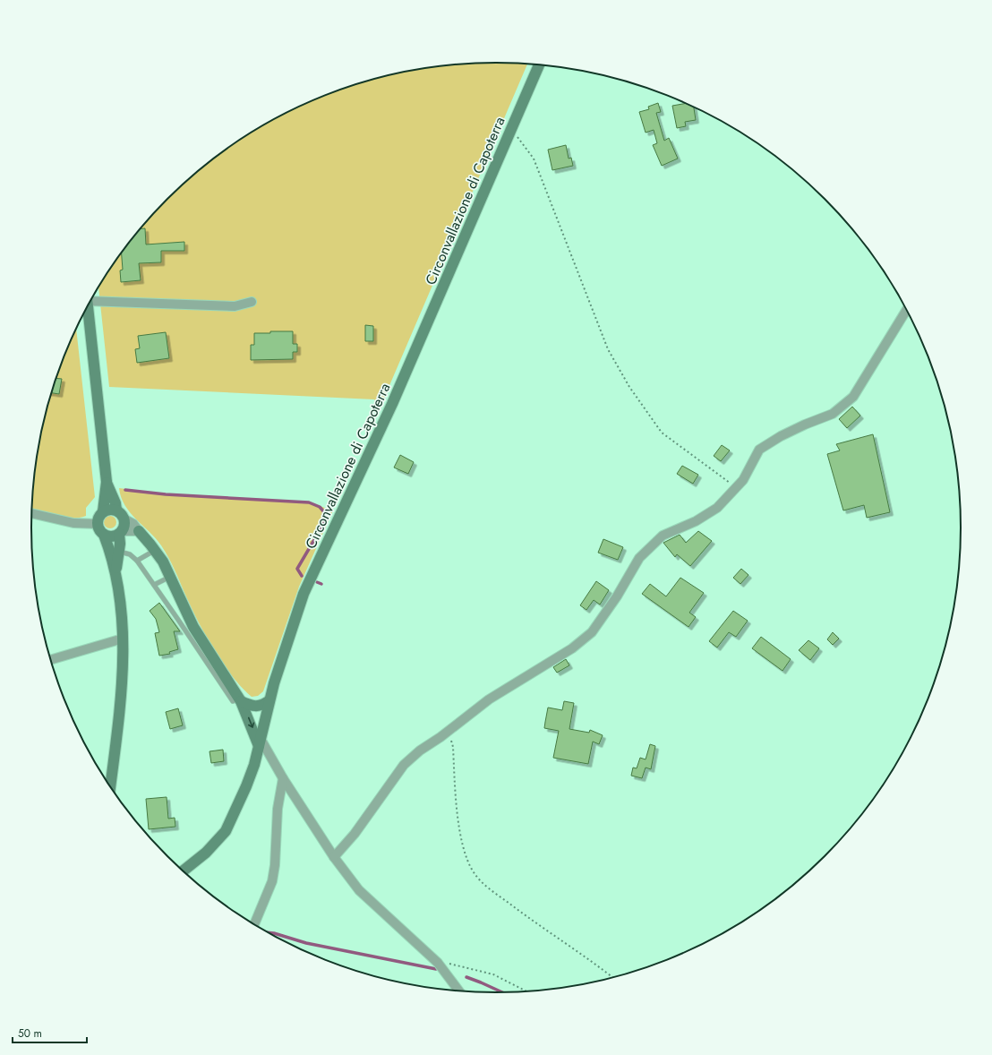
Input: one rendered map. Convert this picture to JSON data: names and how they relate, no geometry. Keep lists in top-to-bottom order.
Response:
{
  "streets": {
    "street": ["Circonvallazione di Capoterra"]
  },
  "scale_bar": "50 m"
}
